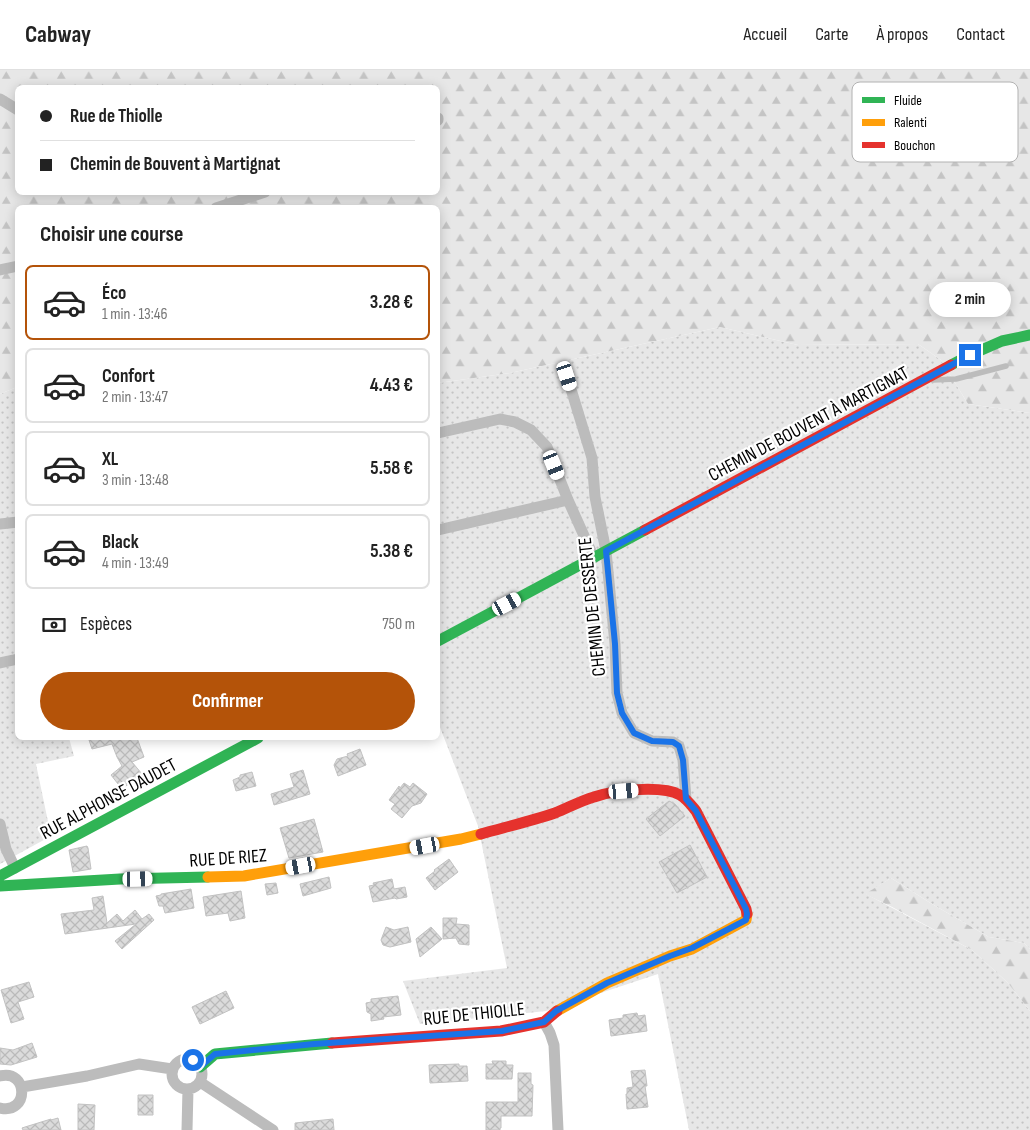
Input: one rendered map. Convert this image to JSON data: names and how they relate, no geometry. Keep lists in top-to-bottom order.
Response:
{
  "streets": {
    "street": [
      "CHEMIN DE BOUVENT À MARTIGNAT",
      "CHEMIN DE DESSERTE",
      "RUE ALPHONSE DAUDET",
      "RUE DE RIEZ",
      "RUE DE THIOLLE"
    ]
  },
  "crossings": [
    ["CHEMIN DE BOUVENT À MARTIGNAT", "CHEMIN DE DESSERTE"],
    ["CHEMIN DE DESSERTE", "RUE DE RIEZ"],
    ["CHEMIN DE DESSERTE", "RUE DE THIOLLE"],
    ["RUE DE RIEZ", "RUE DE THIOLLE"]
  ],
  "legend": ["Fluide", "Ralenti", "Bouchon"],
  "page": {
    "header": "Cabway",
    "nav": [
      "Accueil",
      "Carte",
      "À propos",
      "Contact"
    ],
    "banner": ["Rue de Thiolle", "Chemin de Bouvent à Martignat"],
    "heading": "Choisir une course",
    "list": [
      {
        "name": "Éco",
        "note": "1 min · 13:46",
        "value": "3.28 €"
      },
      {
        "name": "Confort",
        "note": "2 min · 13:47",
        "value": "4.43 €"
      },
      {
        "name": "XL",
        "note": "3 min · 13:48",
        "value": "5.58 €"
      },
      {
        "name": "Black",
        "note": "4 min · 13:49",
        "value": "5.38 €"
      }
    ],
    "bubble": "2 min",
    "pay": ["Espèces", "750 m"],
    "buttons": "Confirmer"
  }
}
